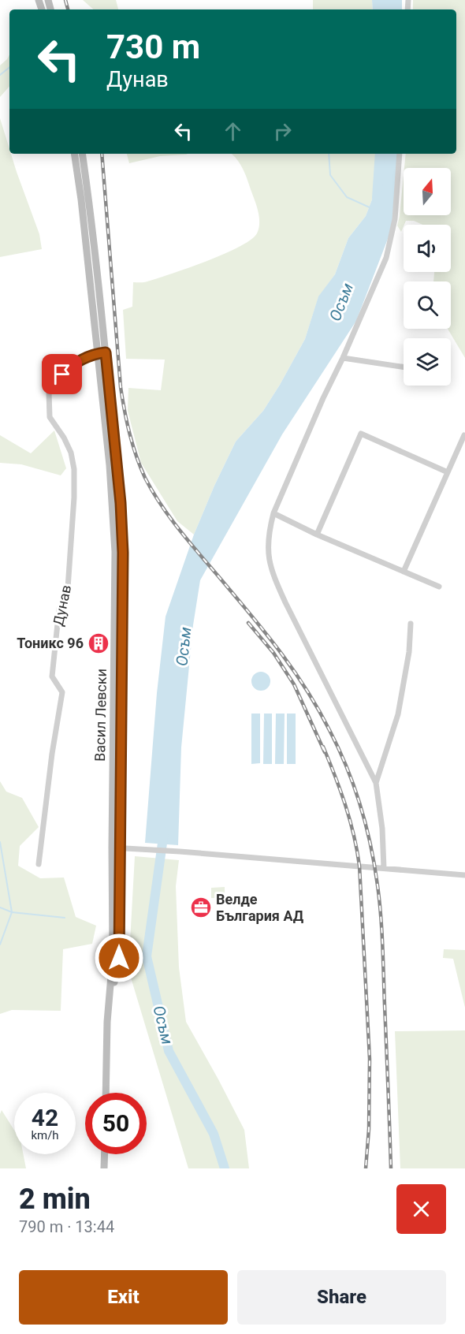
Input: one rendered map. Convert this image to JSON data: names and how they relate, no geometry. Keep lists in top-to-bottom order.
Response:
{
  "streets": {
    "main road": ["Васил Левски"],
    "street": ["Дунав"]
  },
  "crossings": [
    ["Дунав", "Васил Левски"]
  ],
  "water": ["Осъм"],
  "places": {
    "building": ["Тоникс 96"],
    "office": ["Велде България АД"]
  },
  "north": "top",
  "page": {
    "turn": ["730 m", "Дунав"],
    "speed": "42 km/h",
    "limit": "50",
    "heading": ["2 min", "790 m · 13:44"],
    "buttons": ["Exit", "Share"]
  }
}
